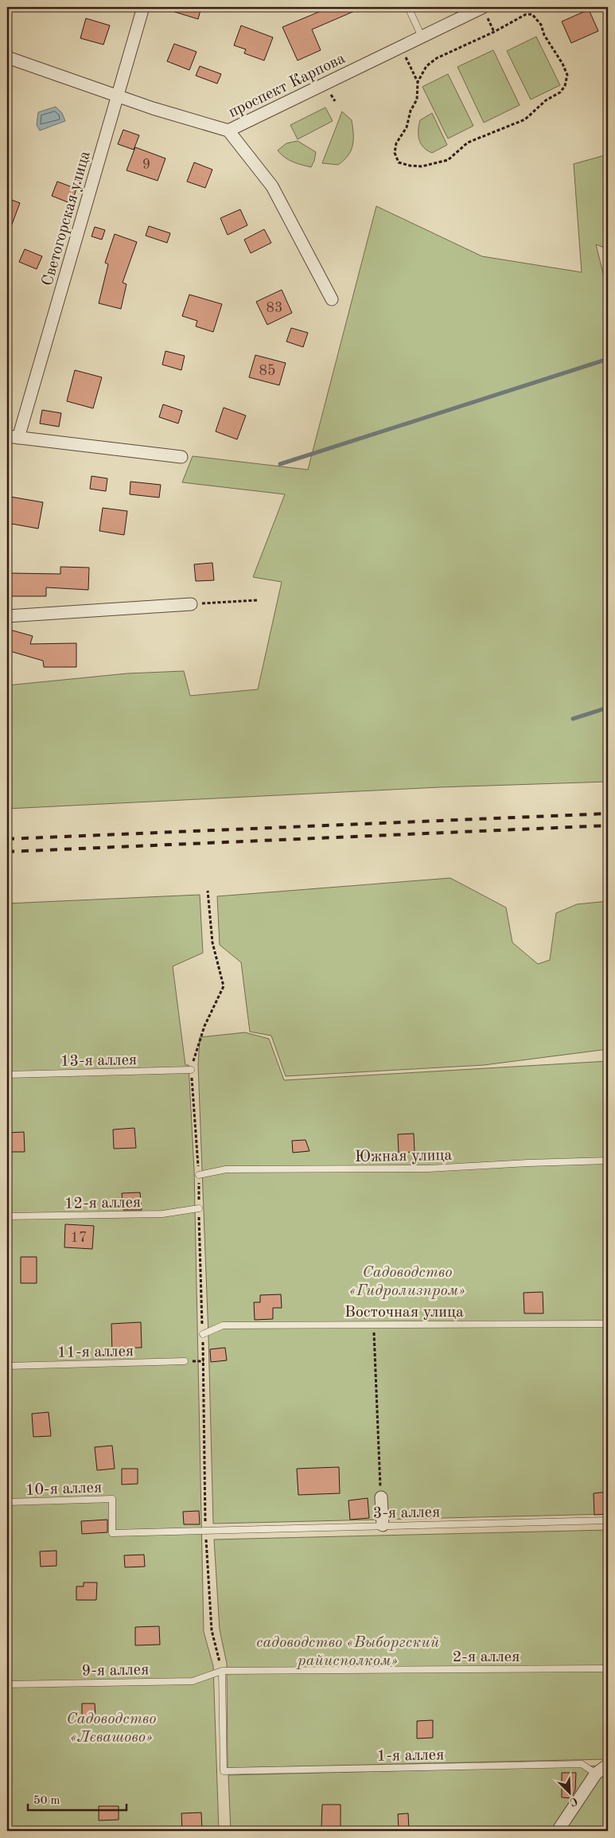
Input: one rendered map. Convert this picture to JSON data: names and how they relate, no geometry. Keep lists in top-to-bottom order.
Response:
{
  "streets": {
    "street": ["проспект Карпова", "Светогорская улица"],
    "lane": [
      "13-я аллея",
      "Южная улица",
      "12-я аллея",
      "Восточная улица",
      "11-я аллея",
      "10-я аллея",
      "3-я аллея",
      "2-я аллея",
      "9-я аллея",
      "1-я аллея"
    ]
  },
  "crossings": [
    ["проспект Карпова", "Светогорская улица"],
    ["10-я аллея", "3-я аллея"],
    ["2-я аллея", "9-я аллея"],
    ["2-я аллея", "1-я аллея"],
    ["9-я аллея", "1-я аллея"]
  ],
  "parks": ["Садоводство «Гидролизпром»", "садоводство «Выборгский райисполком»", "Садоводство «Левашово»"],
  "house_numbers": [
    "9",
    "83",
    "85",
    "17"
  ],
  "scale_bar": "50 m",
  "north": "bottom right"
}
